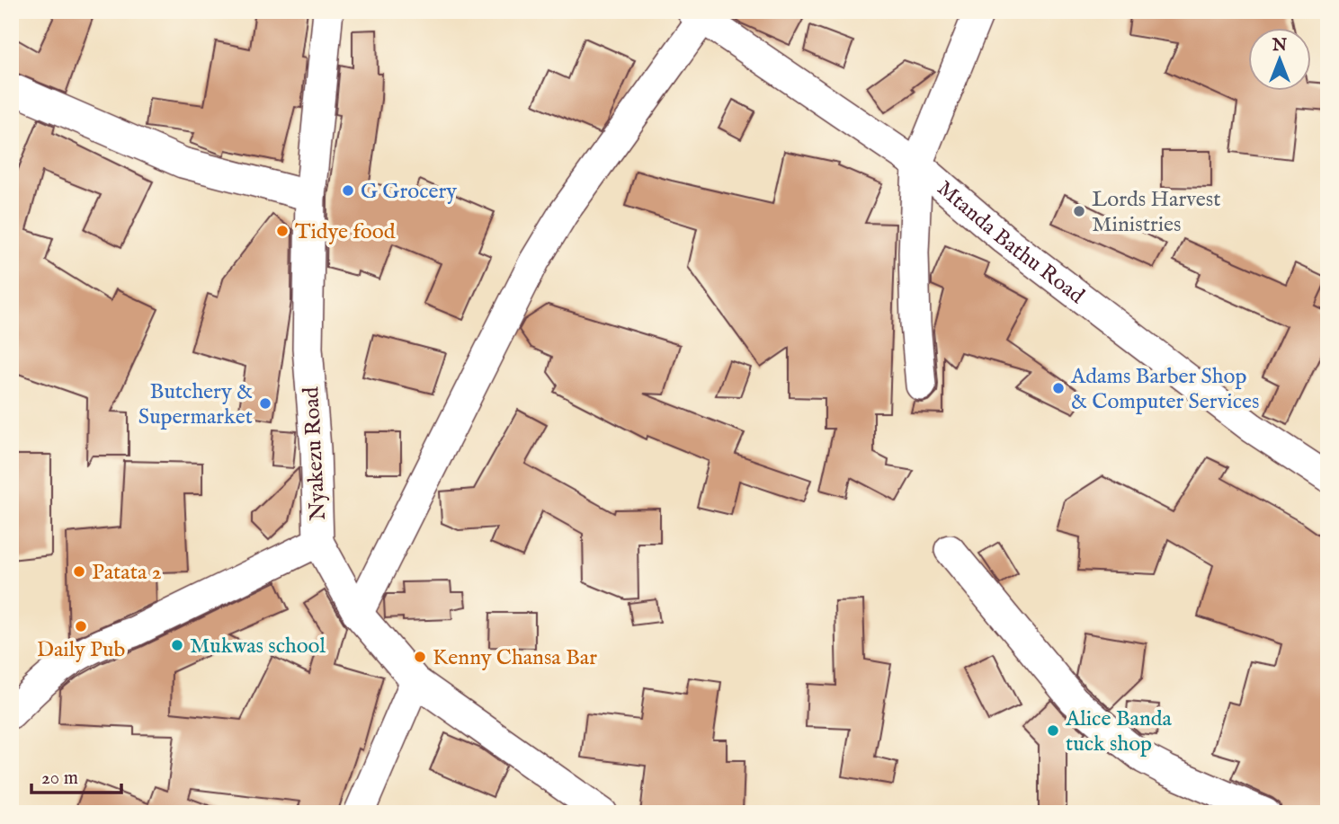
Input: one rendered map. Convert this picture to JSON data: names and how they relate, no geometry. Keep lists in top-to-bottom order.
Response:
{
  "streets": {
    "street": ["Mtanda Bathu Road", "Nyakezu Road"]
  },
  "places": [
    "G Grocery",
    "Lords Harvest Ministries",
    "Tidye food",
    "Adams Barber Shop & Computer Services",
    "Butchery & Supermarket",
    "Patata 2",
    "Daily Pub",
    "Mukwas school",
    "Kenny Chansa Bar",
    "Alice Banda tuck shop"
  ],
  "scale_bar": "20 m",
  "north": "top"
}
